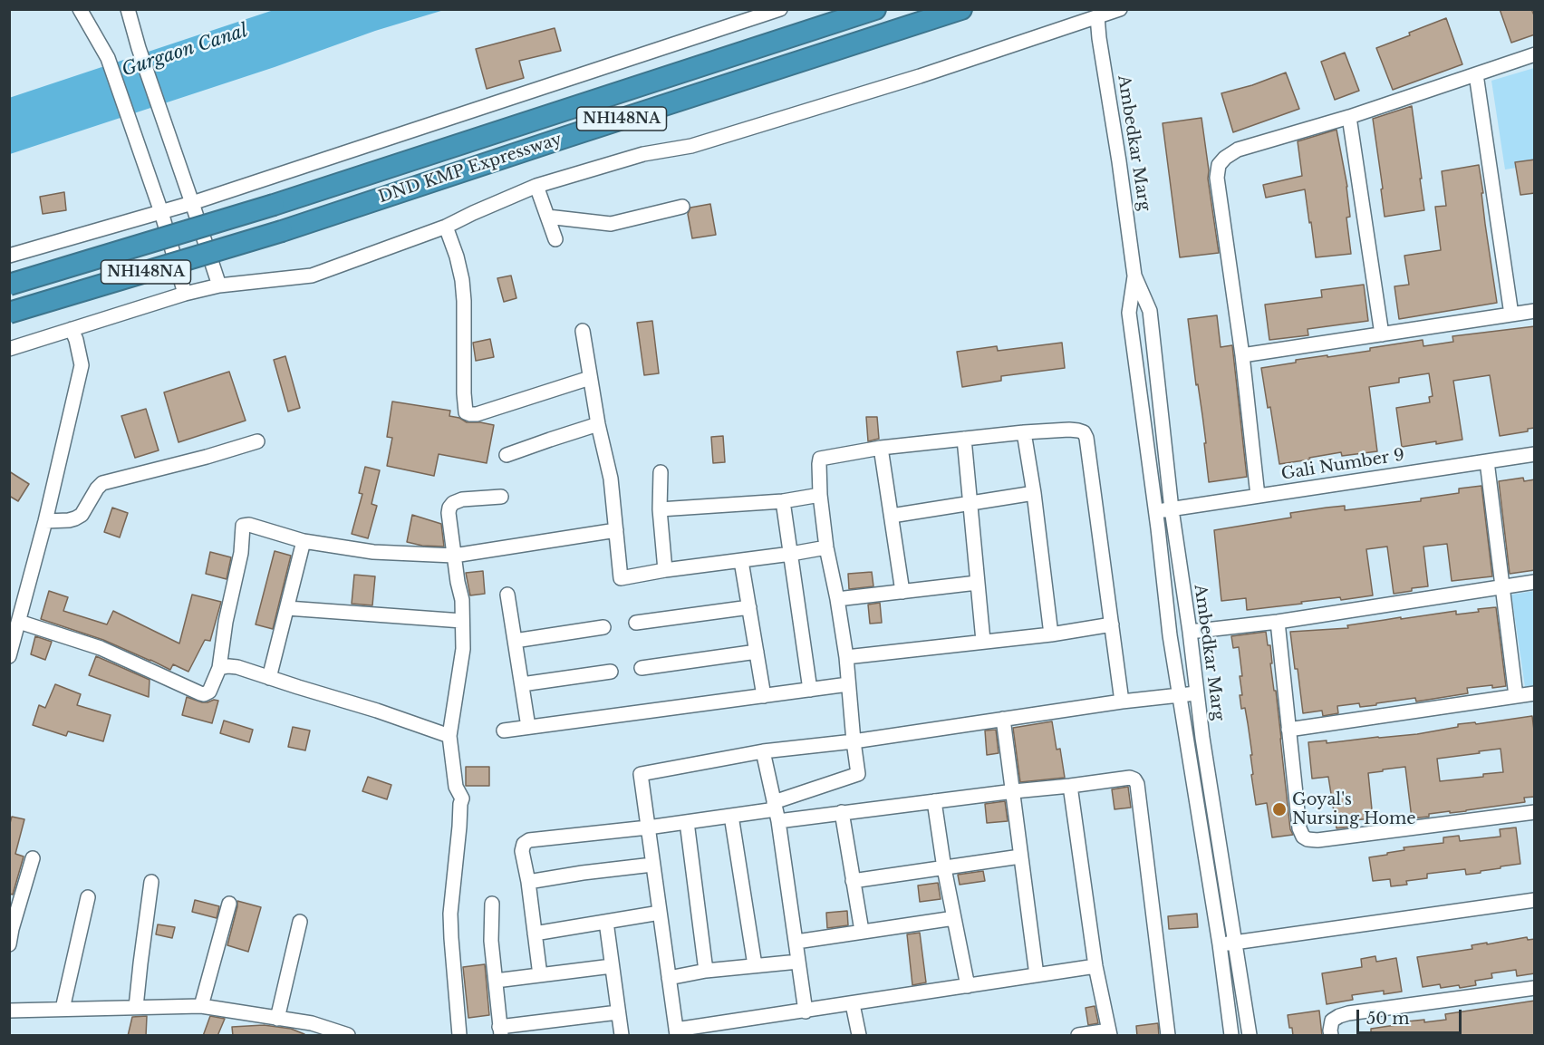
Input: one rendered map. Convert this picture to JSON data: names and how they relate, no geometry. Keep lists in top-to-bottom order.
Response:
{
  "streets": {
    "highway": ["NH148NA", "DND KMP Expressway"],
    "street": ["Ambedkar Marg", "Gali Number 9"]
  },
  "crossings": [
    ["Ambedkar Marg", "Gali Number 9"]
  ],
  "water": ["Gurgaon Canal"],
  "places": ["Goyal's Nursing Home"],
  "scale_bar": "50 m"
}
